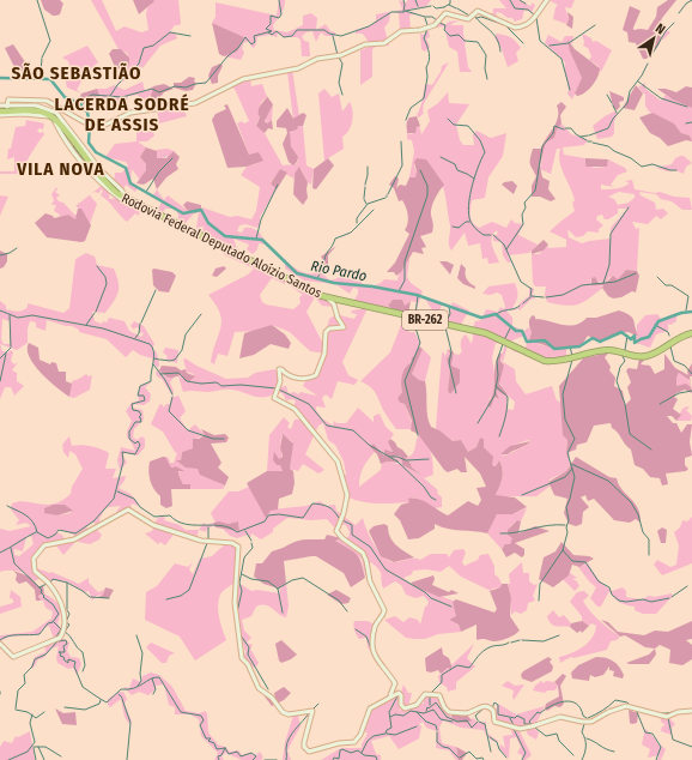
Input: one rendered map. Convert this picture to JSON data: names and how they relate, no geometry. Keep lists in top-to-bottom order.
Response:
{
  "streets": {
    "highway": ["Rodovia Federal Deputado Aloízio Santos", "BR-262"]
  },
  "districts": ["SÃO SEBASTIÃO", "LACERDA SODRÉ DE ASSIS", "VILA NOVA"],
  "water": ["Rio Pardo"],
  "north": "top right"
}
